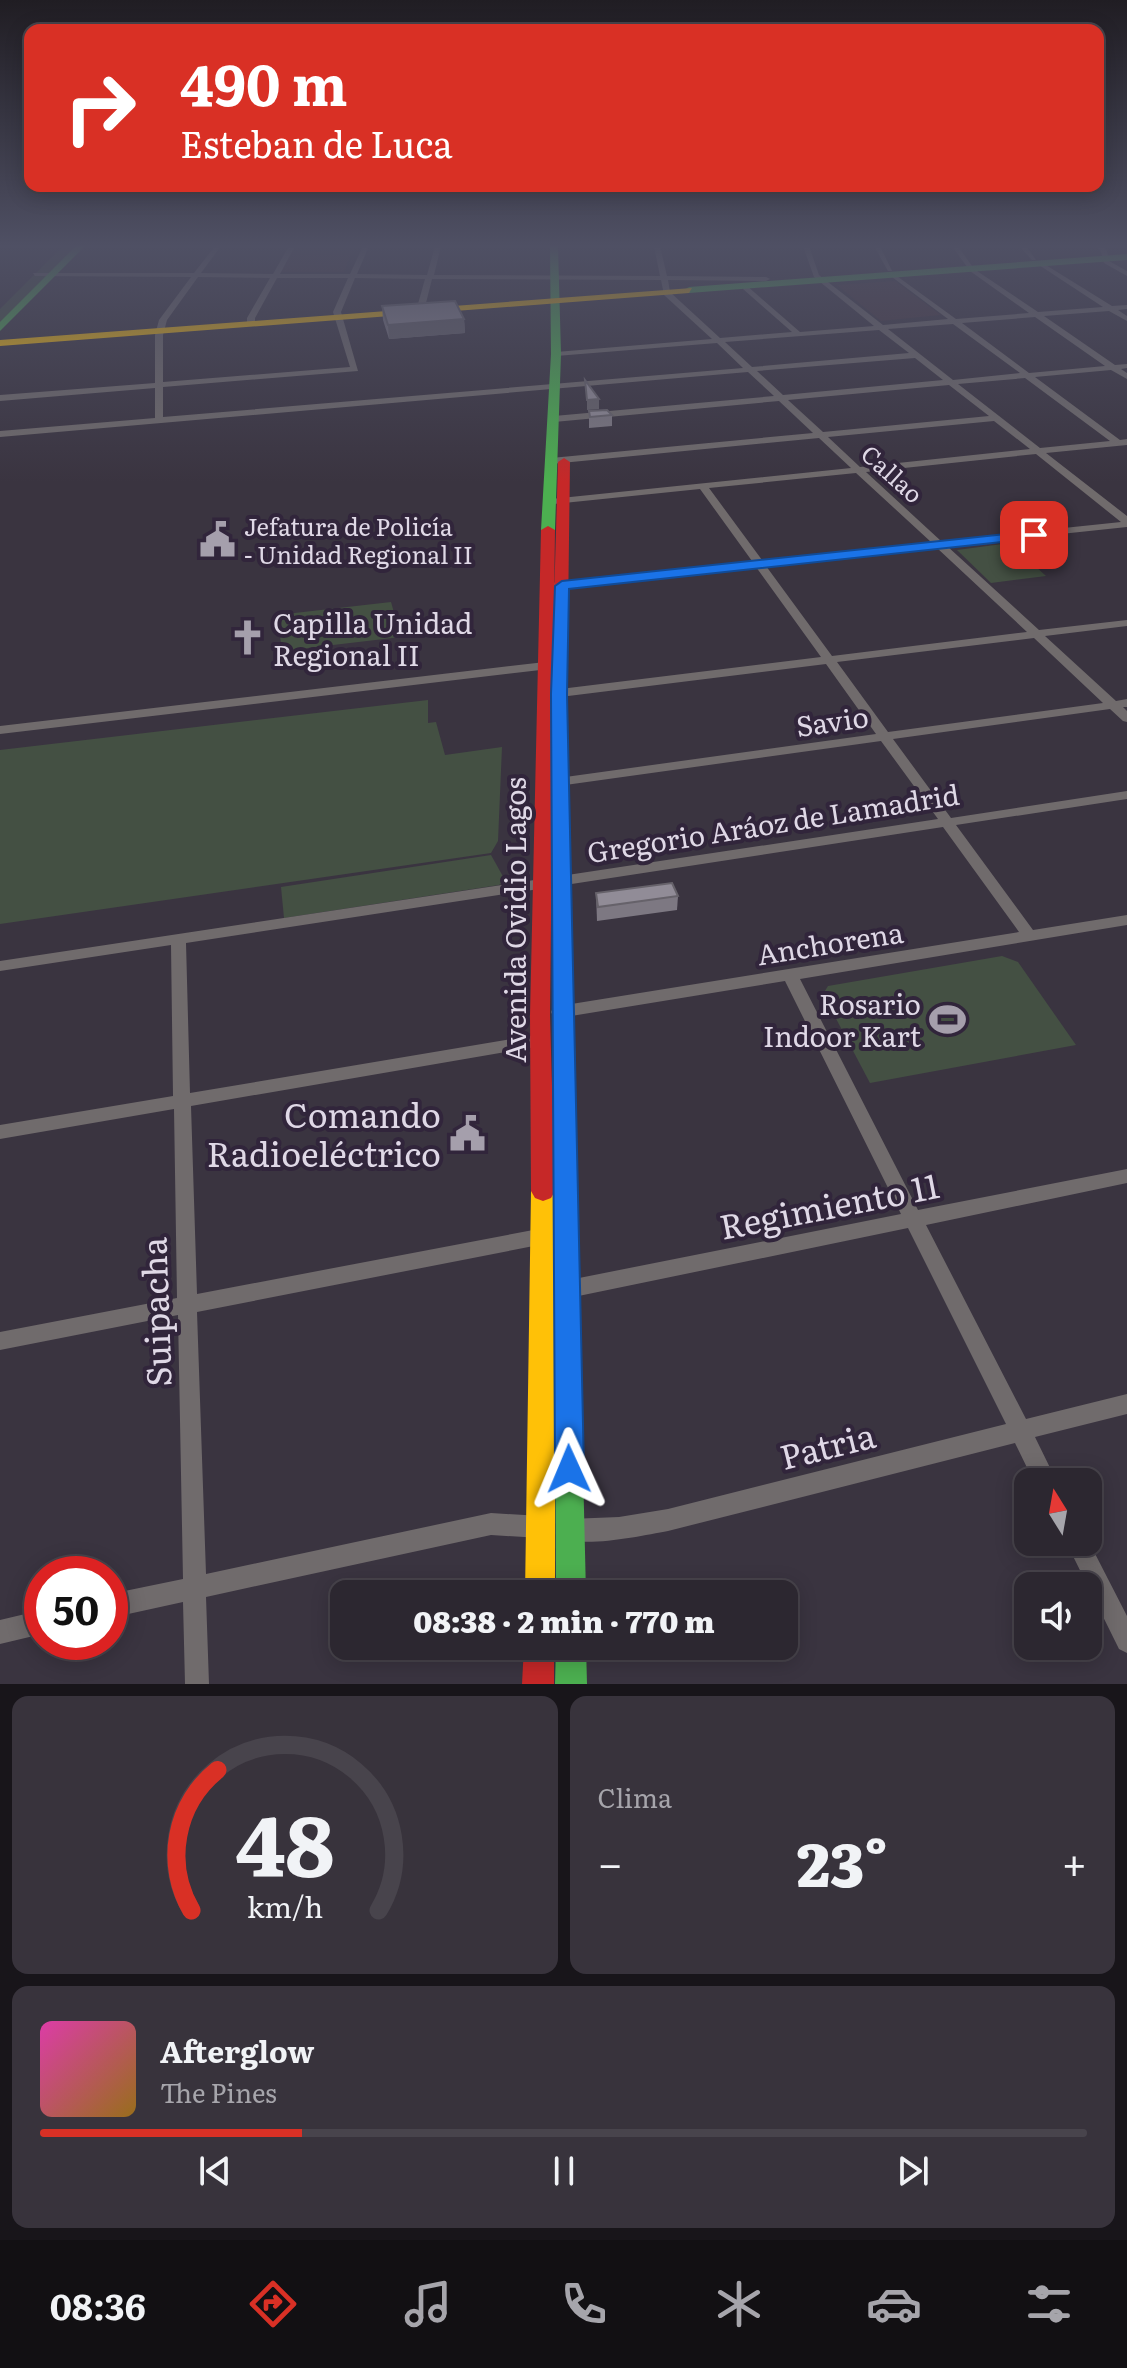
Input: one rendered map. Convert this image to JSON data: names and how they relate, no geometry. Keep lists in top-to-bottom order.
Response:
{
  "streets": {
    "main road": ["Avenida Ovidio Lagos"],
    "street": [
      "Callao",
      "Savio",
      "Gregorio Aráoz de Lamadrid",
      "Anchorena",
      "Regimiento 11",
      "Suipacha",
      "Patria"
    ]
  },
  "crossings": [
    ["Callao", "Savio"],
    ["Savio", "Avenida Ovidio Lagos"],
    ["Gregorio Aráoz de Lamadrid", "Avenida Ovidio Lagos"],
    ["Gregorio Aráoz de Lamadrid", "Suipacha"],
    ["Avenida Ovidio Lagos", "Anchorena"],
    ["Avenida Ovidio Lagos", "Regimiento 11"],
    ["Avenida Ovidio Lagos", "Patria"],
    ["Suipacha", "Patria"]
  ],
  "places": {
    "public building": ["Jefatura de Policía - Unidad Regional II", "Comando Radioeléctrico"],
    "church": ["Capilla Unidad Regional II"],
    "sports": ["Rosario Indoor Kart"]
  },
  "north": "top",
  "page": {
    "turn": ["490 m", "Esteban de Luca"],
    "limit": "50",
    "trip": "08:38 · 2 min · 770 m",
    "tile": "Clima",
    "heat": ["−", "23°", "+"],
    "song": ["Afterglow", "The Pines"],
    "tabs": "08:36",
    "gauge": ["48", "km/h"]
  }
}
